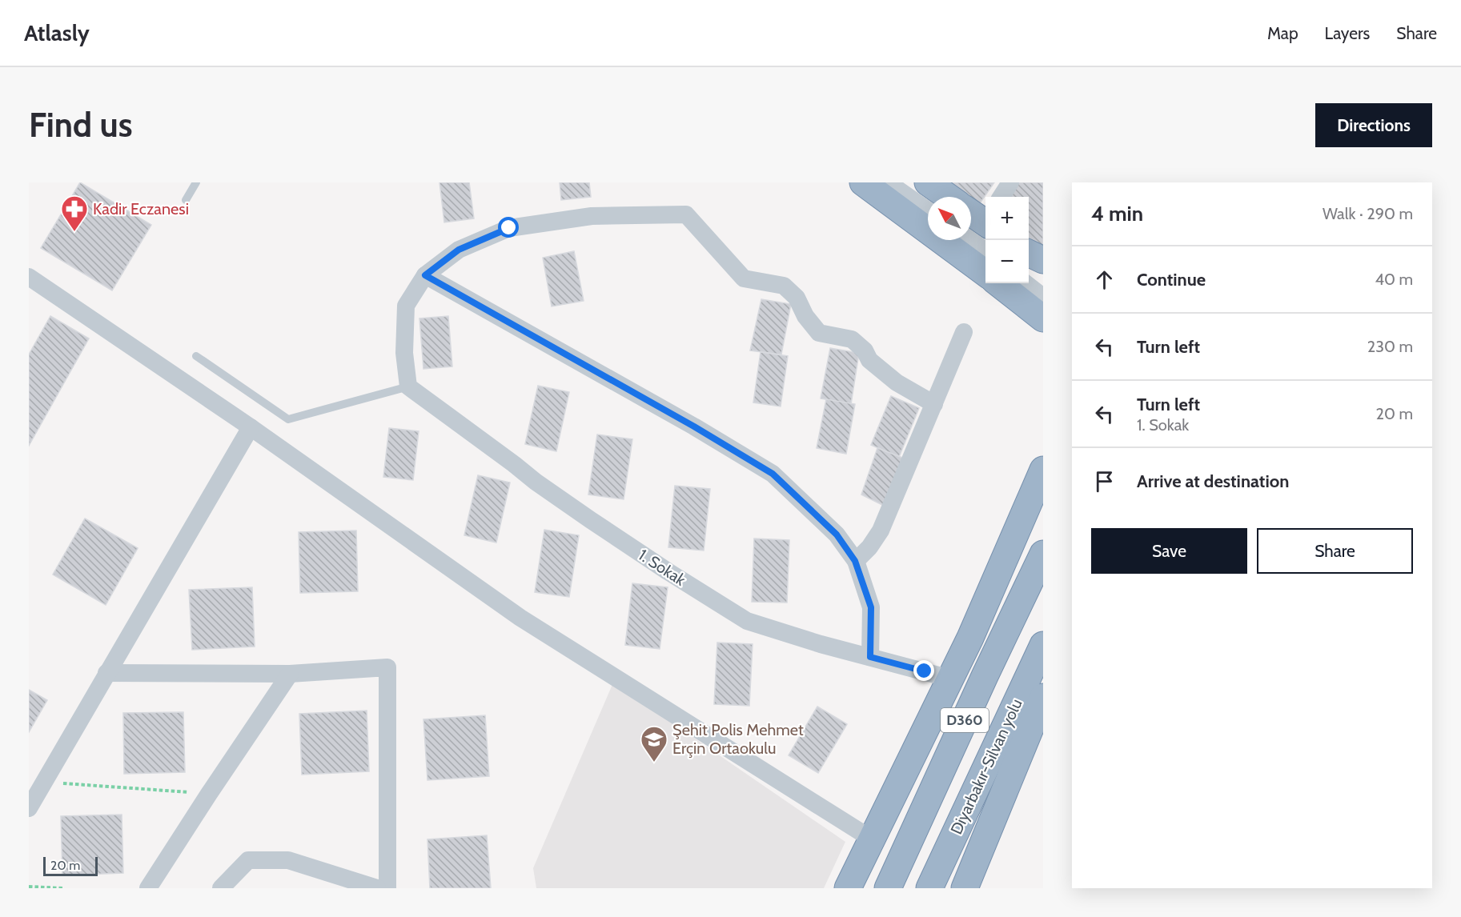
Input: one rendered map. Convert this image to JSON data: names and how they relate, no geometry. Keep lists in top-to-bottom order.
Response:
{
  "streets": {
    "highway": ["D360", "Diyarbakır-Silvan yolu"],
    "street": ["1. Sokak"]
  },
  "places": {
    "pharmacy": ["Kadir Eczanesi"],
    "school or university": ["Şehit Polis Mehmet Erçin Ortaokulu"]
  },
  "scale_bar": "20 m",
  "north": "top left",
  "page": {
    "header": "Atlasly",
    "nav": ["Map", "Layers", "Share"],
    "buttons": [
      "Directions",
      ["Save", "Share"]
    ],
    "title": "Find us",
    "heading": ["4 min", "Walk · 290 m"],
    "map_buttons": ["+", "−"],
    "list": [
      ["Continue", "40 m"],
      ["Turn left", "230 m"],
      ["Turn left", "1. Sokak", "20 m"],
      "Arrive at destination"
    ],
    "scale": "20 m"
  }
}
